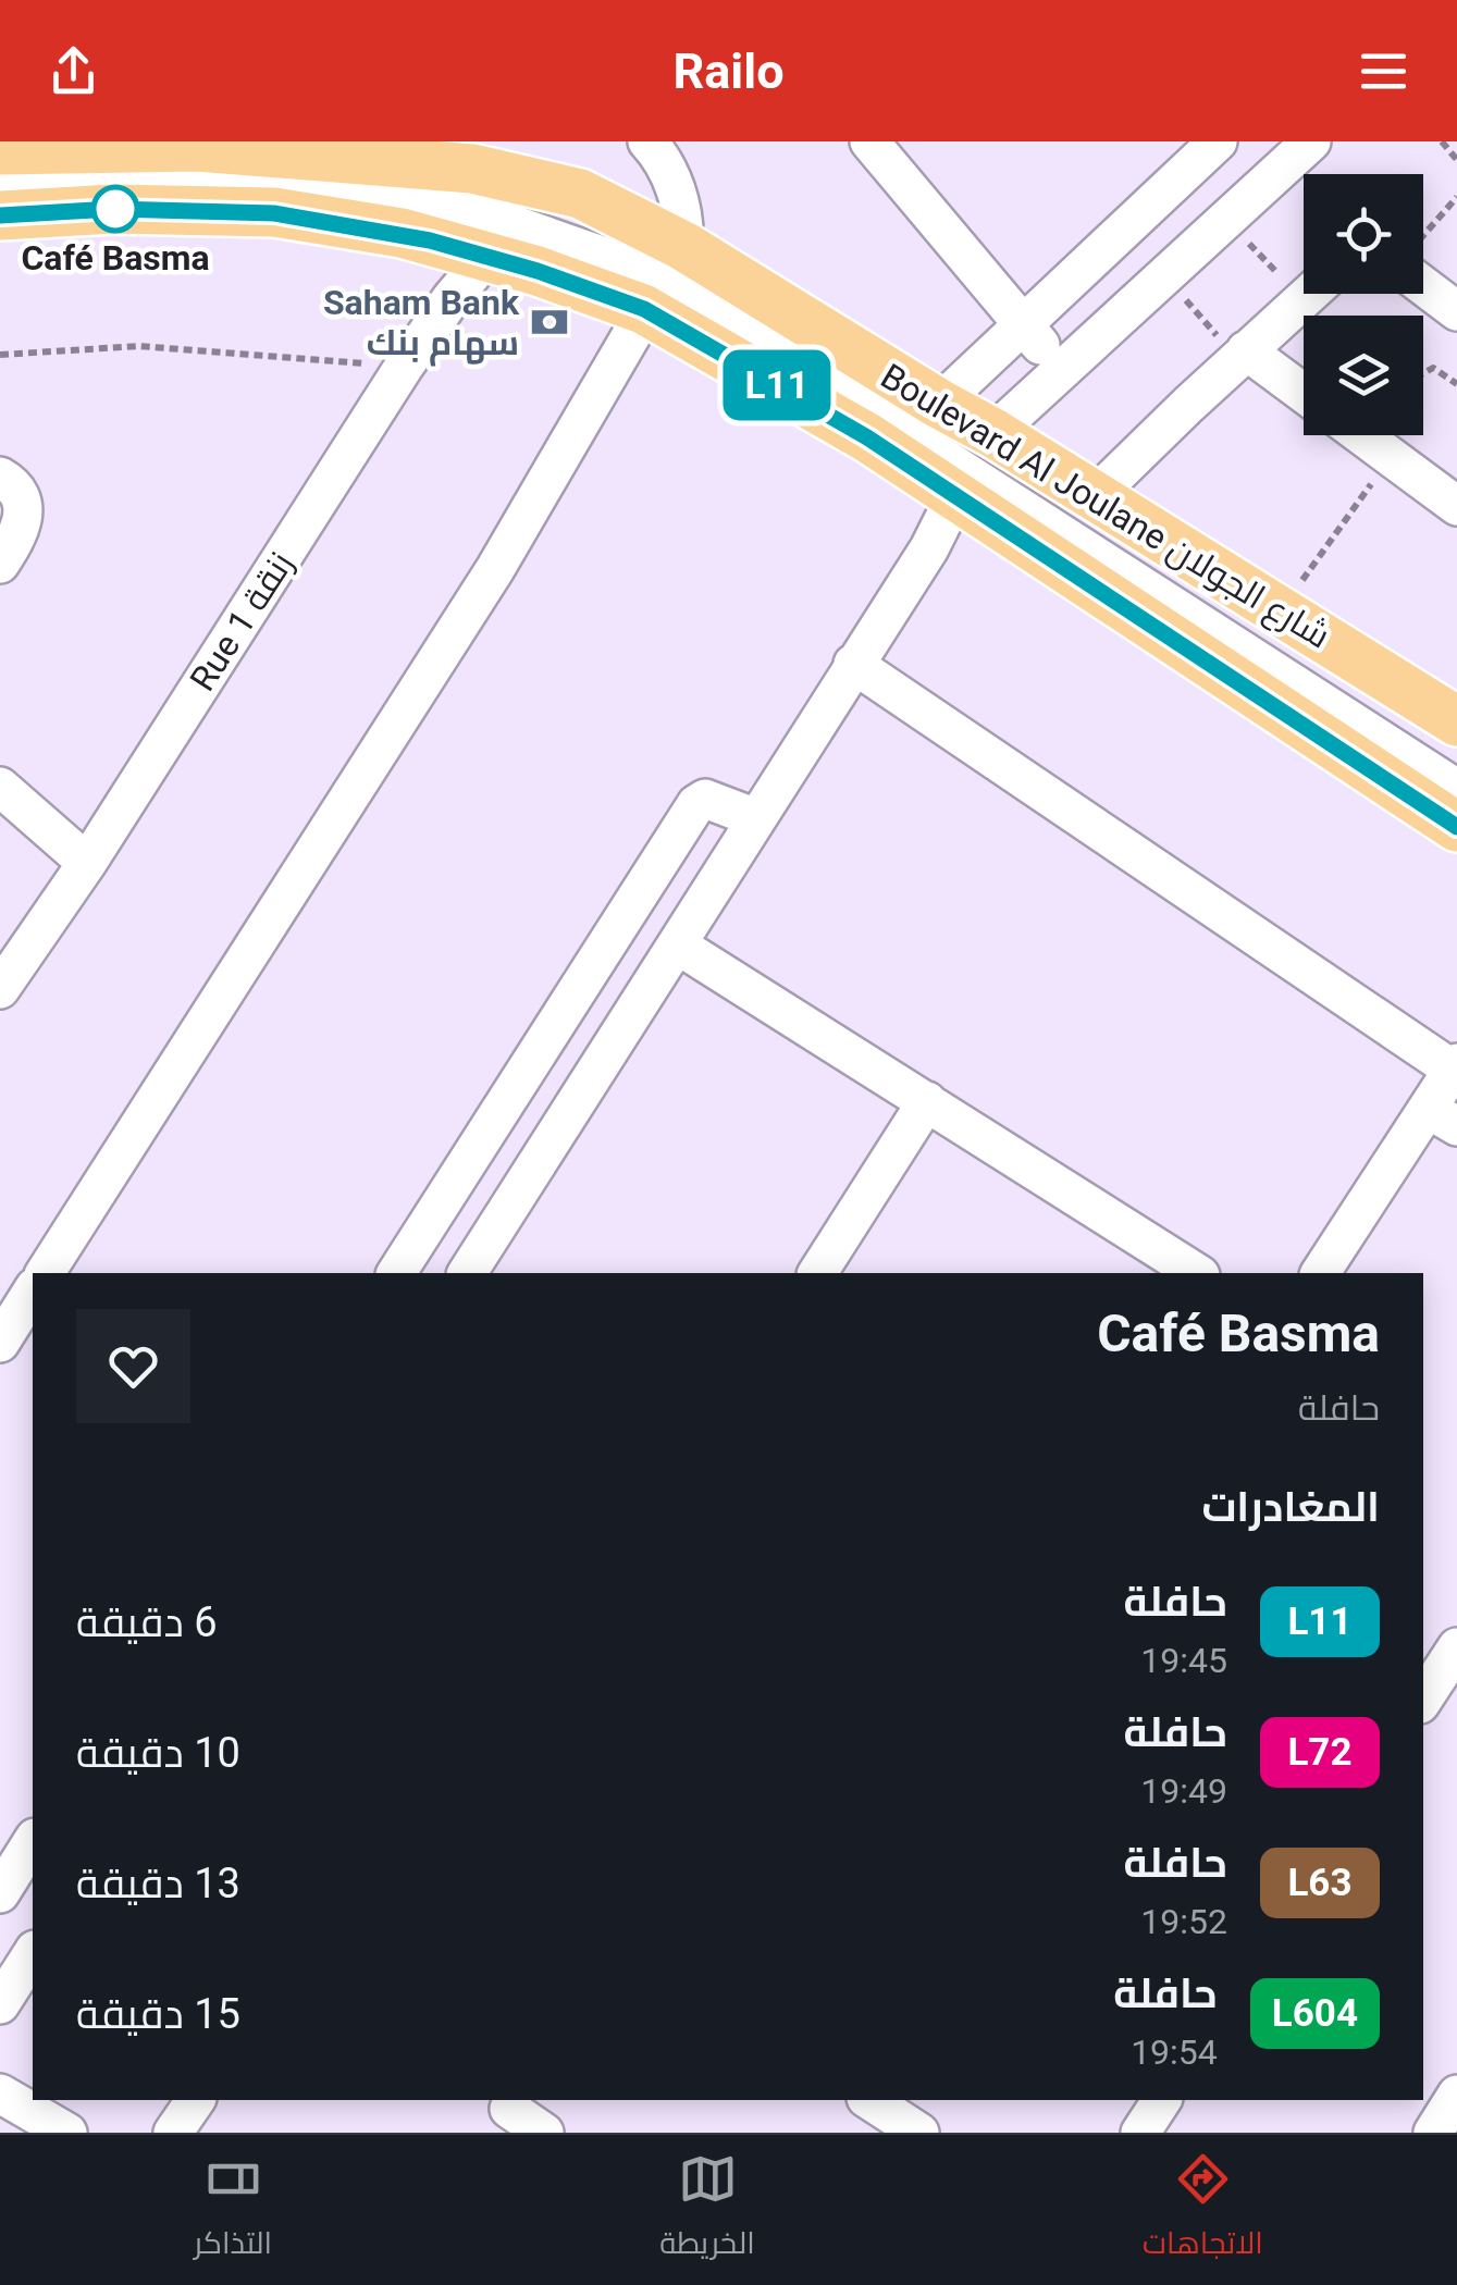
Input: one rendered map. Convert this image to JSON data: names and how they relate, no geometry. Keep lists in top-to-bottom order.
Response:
{
  "streets": {
    "main road": ["Boulevard Al Joulane شارع الجولان"],
    "street": ["Rue 1 زنقة"]
  },
  "crossings": [
    ["Boulevard Al Joulane شارع الجولان", "Rue 1 زنقة"]
  ],
  "places": {
    "other": ["Café Basma"],
    "bank": ["Saham Bank سهام بنك"]
  },
  "lines": ["bus line L11"],
  "page": {
    "header": "Railo",
    "on_map": "L11",
    "heading": [
      ["Café Basma", "حافلة"],
      "المغادرات"
    ],
    "list": [
      {
        "mark": "L11",
        "name": "حافلة",
        "note": "19:45",
        "value": "6 دقيقة"
      },
      {
        "mark": "L72",
        "name": "حافلة",
        "note": "19:49",
        "value": "10 دقيقة"
      },
      {
        "mark": "L63",
        "name": "حافلة",
        "note": "19:52",
        "value": "13 دقيقة"
      },
      {
        "mark": "L604",
        "name": "حافلة",
        "note": "19:54",
        "value": "15 دقيقة"
      }
    ],
    "tabs": ["الاتجاهات", "الخريطة", "التذاكر"]
  }
}
